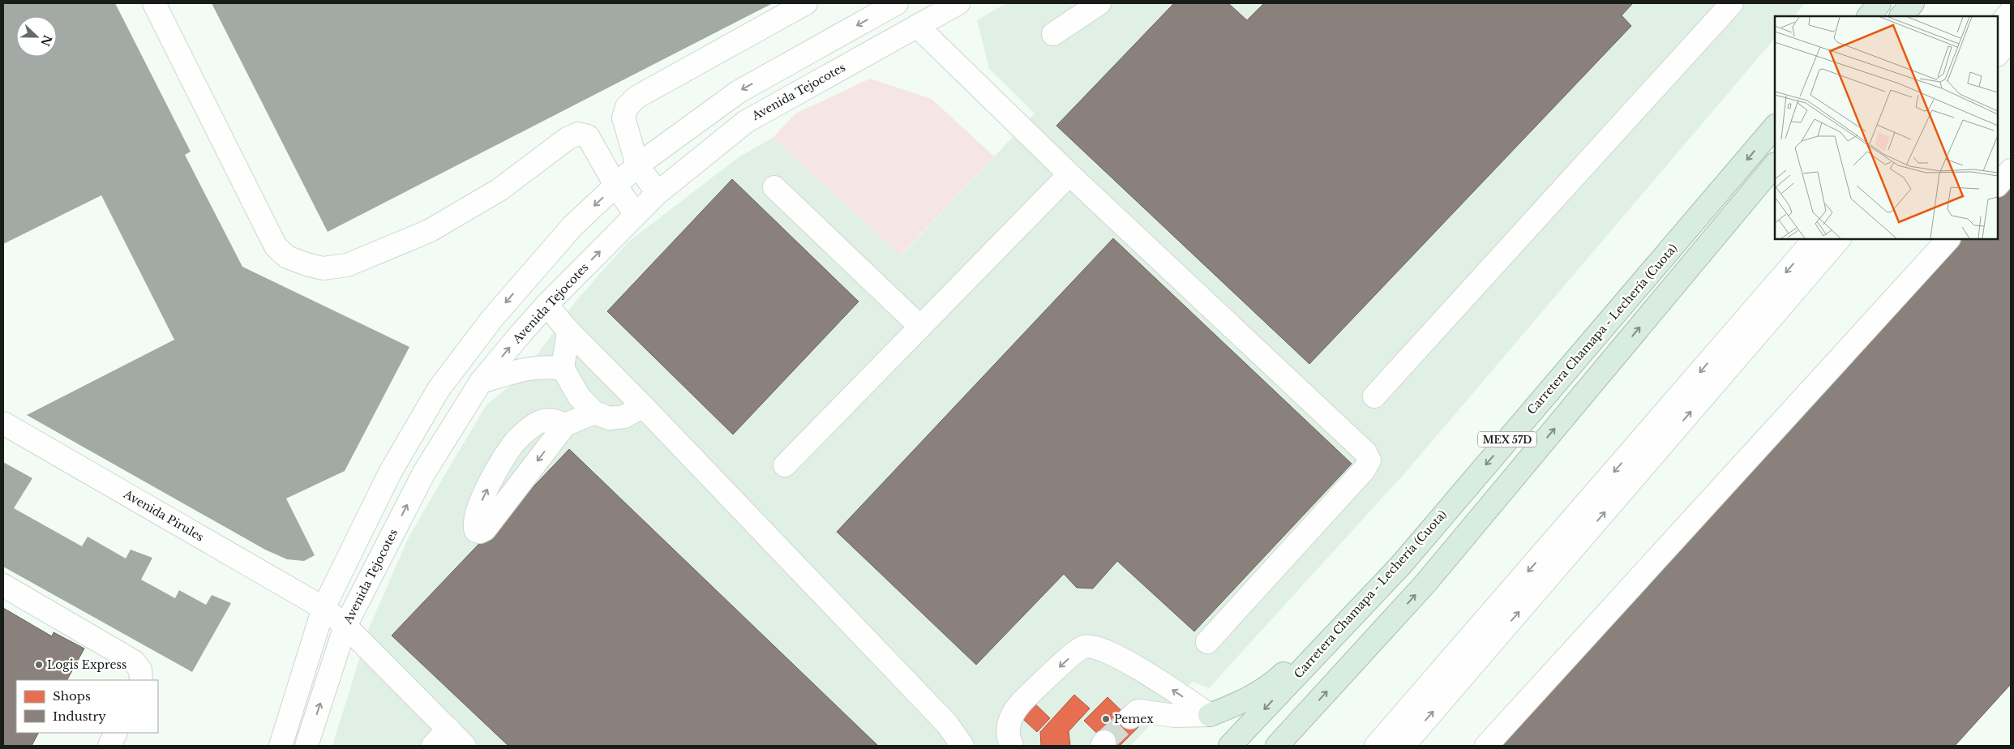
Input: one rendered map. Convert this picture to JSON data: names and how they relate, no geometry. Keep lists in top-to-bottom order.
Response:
{
  "streets": {
    "highway": ["Carretera Chamapa - Lechería (Cuota)", "MEX 57D"],
    "street": ["Avenida Tejocotes", "Avenida Pirules"]
  },
  "crossings": [
    ["Avenida Tejocotes", "Avenida Pirules"]
  ],
  "places": ["Logis Express", "Pemex"],
  "legend": ["Shops", "Industry"],
  "north": "right"
}
